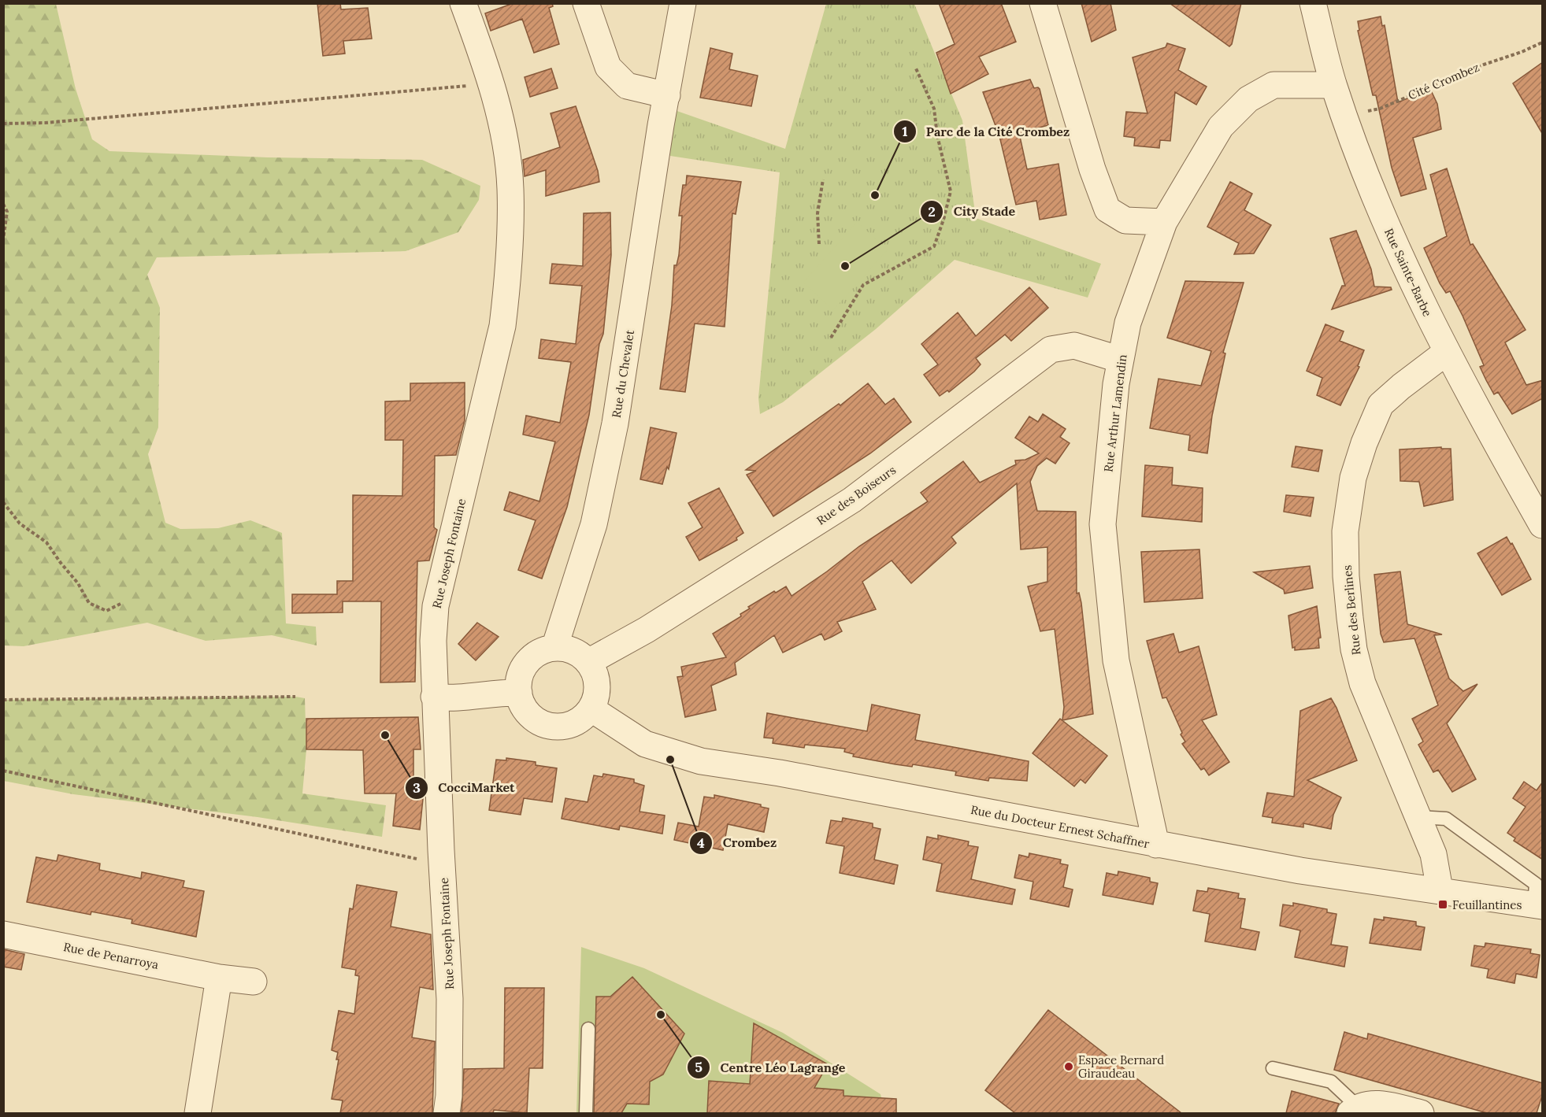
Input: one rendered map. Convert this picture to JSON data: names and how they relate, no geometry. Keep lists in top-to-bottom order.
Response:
{
  "streets": {
    "street": [
      "Rue Sainte-Barbe",
      "Rue du Chevalet",
      "Rue Arthur Lamendin",
      "Rue des Boiseurs",
      "Rue Joseph Fontaine",
      "Rue des Berlines",
      "Rue du Docteur Ernest Schaffner",
      "Rue de Penarroya"
    ],
    "path": ["Cité Crombez"]
  },
  "crossings": [
    ["Cité Crombez", "Rue Sainte-Barbe"],
    ["Rue Sainte-Barbe", "Rue Arthur Lamendin"],
    ["Rue Sainte-Barbe", "Rue des Berlines"],
    ["Rue du Chevalet", "Rue des Boiseurs"],
    ["Rue du Chevalet", "Rue du Docteur Ernest Schaffner"],
    ["Rue Arthur Lamendin", "Rue des Boiseurs"],
    ["Rue Arthur Lamendin", "Rue du Docteur Ernest Schaffner"],
    ["Rue des Boiseurs", "Rue du Docteur Ernest Schaffner"],
    ["Rue des Berlines", "Rue du Docteur Ernest Schaffner"]
  ],
  "places": {
    "other": [
      "Parc de la Cité Crombez",
      "City Stade",
      "CocciMarket",
      "Crombez",
      "Centre Léo Lagrange",
      "Espace Bernard Giraudeau"
    ],
    "transit": ["Feuillantines"]
  }
}
